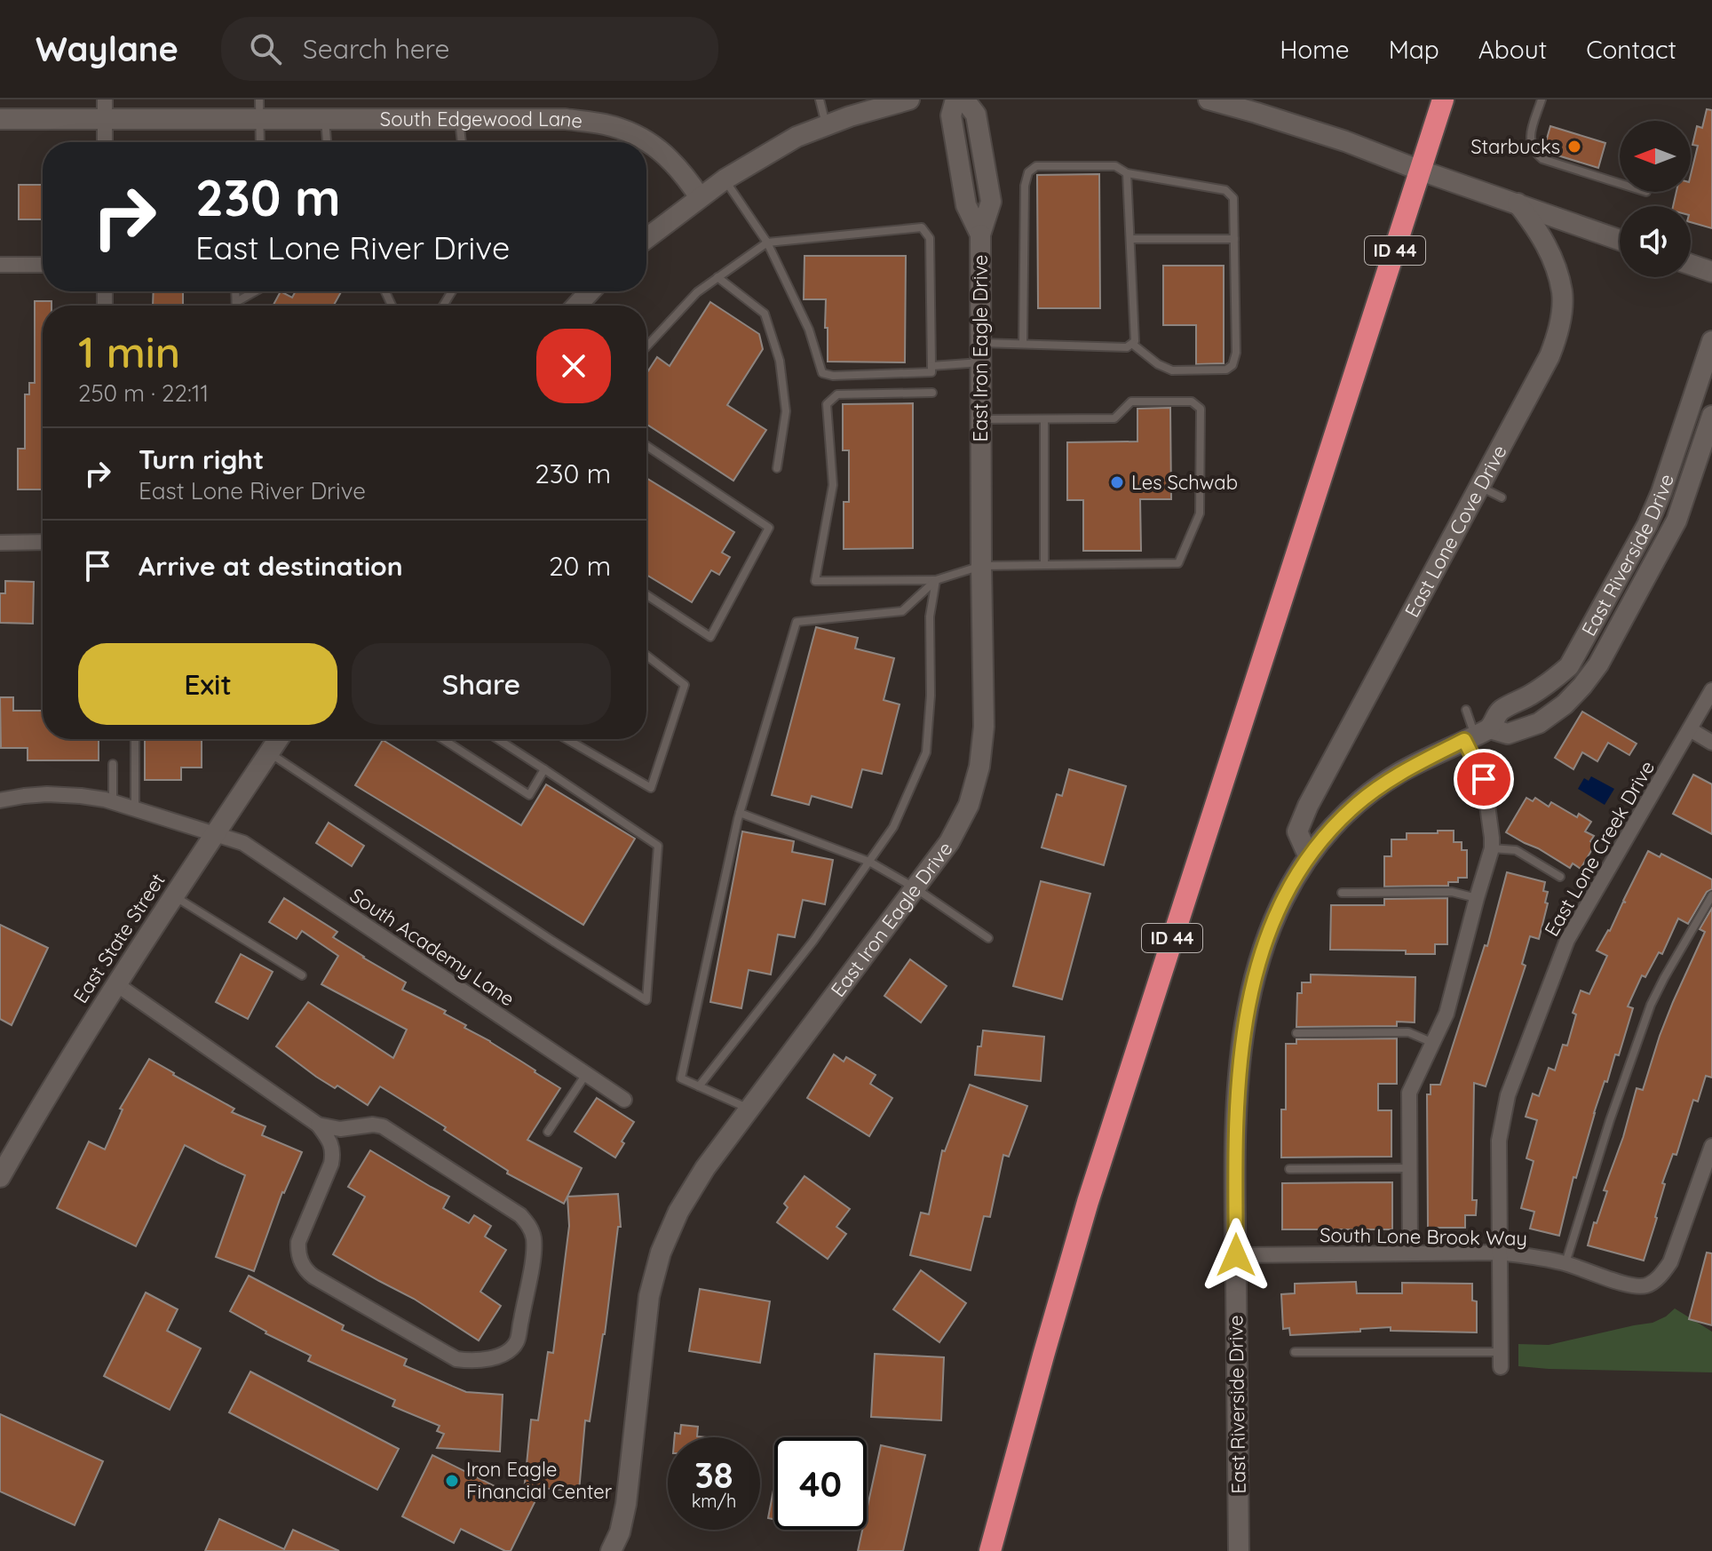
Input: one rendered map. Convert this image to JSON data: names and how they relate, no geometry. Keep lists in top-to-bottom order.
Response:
{
  "streets": {
    "highway": ["ID 44"],
    "street": [
      "South Edgewood Lane",
      "East Iron Eagle Drive",
      "East Lone Cove Drive",
      "East Riverside Drive",
      "East Lone Creek Drive",
      "East State Street",
      "South Academy Lane",
      "South Lone Brook Way"
    ]
  },
  "crossings": [
    ["East Lone Cove Drive", "East Riverside Drive"],
    ["East Riverside Drive", "South Lone Brook Way"],
    ["East Lone Creek Drive", "South Lone Brook Way"],
    ["East State Street", "South Academy Lane"]
  ],
  "places": ["Starbucks", "Les Schwab", "Iron Eagle Financial Center"],
  "north": "left",
  "page": {
    "header": "Waylane",
    "search": "Search here",
    "nav": [
      "Home",
      "Map",
      "About",
      "Contact"
    ],
    "turn": ["230 m", "East Lone River Drive"],
    "heading": ["1 min", "250 m · 22:11"],
    "list": [
      {
        "name": "Turn right",
        "note": "East Lone River Drive",
        "value": "230 m"
      },
      {
        "name": "Arrive at destination",
        "value": "20 m"
      }
    ],
    "buttons": ["Exit", "Share"],
    "speed": "38 km/h",
    "limit": "40"
  }
}
